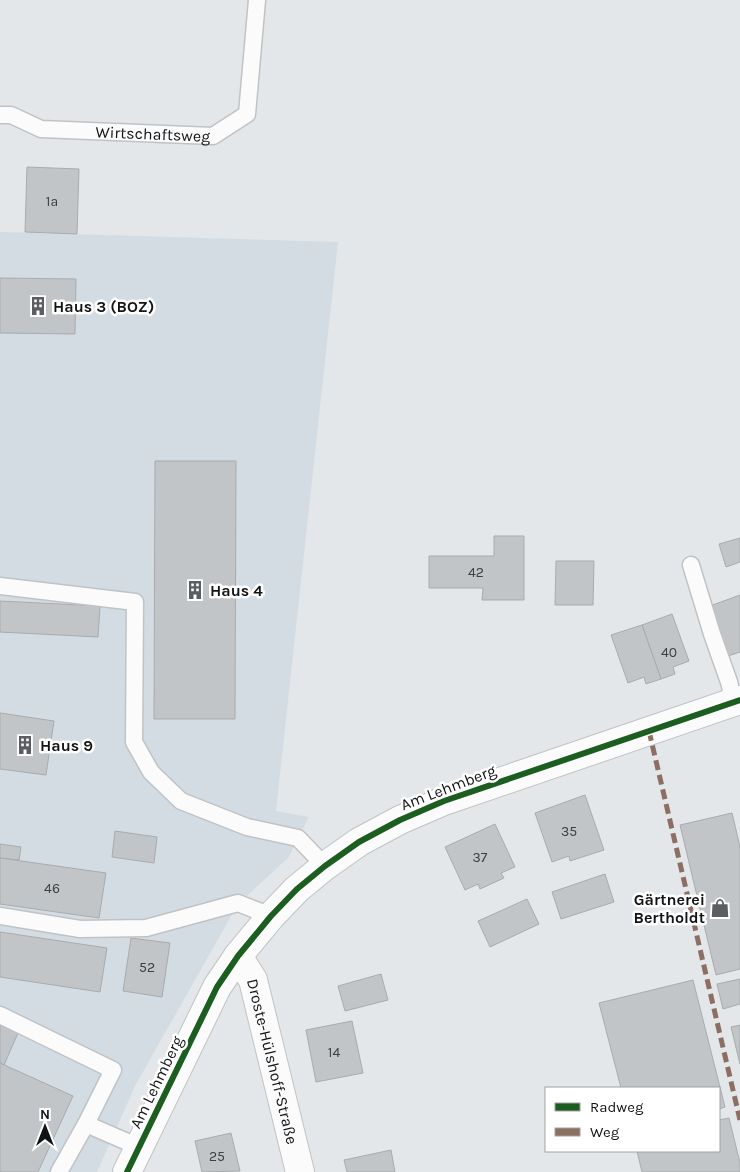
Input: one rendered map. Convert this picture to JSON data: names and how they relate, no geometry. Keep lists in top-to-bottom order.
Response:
{
  "streets": {
    "street": ["Am Lehmberg", "Droste-Hülshoff-Straße"],
    "lane": ["Wirtschaftsweg"]
  },
  "crossings": [
    ["Am Lehmberg", "Droste-Hülshoff-Straße"]
  ],
  "places": {
    "building": ["Haus 3 (BOZ)", "Haus 4", "Haus 9"],
    "shop": ["Gärtnerei Bertholdt"]
  },
  "house_numbers": [
    "1a",
    "42",
    "40",
    "35",
    "37",
    "46",
    "52",
    "14",
    "25"
  ],
  "legend": ["Radweg", "Weg"],
  "north": "top"
}
